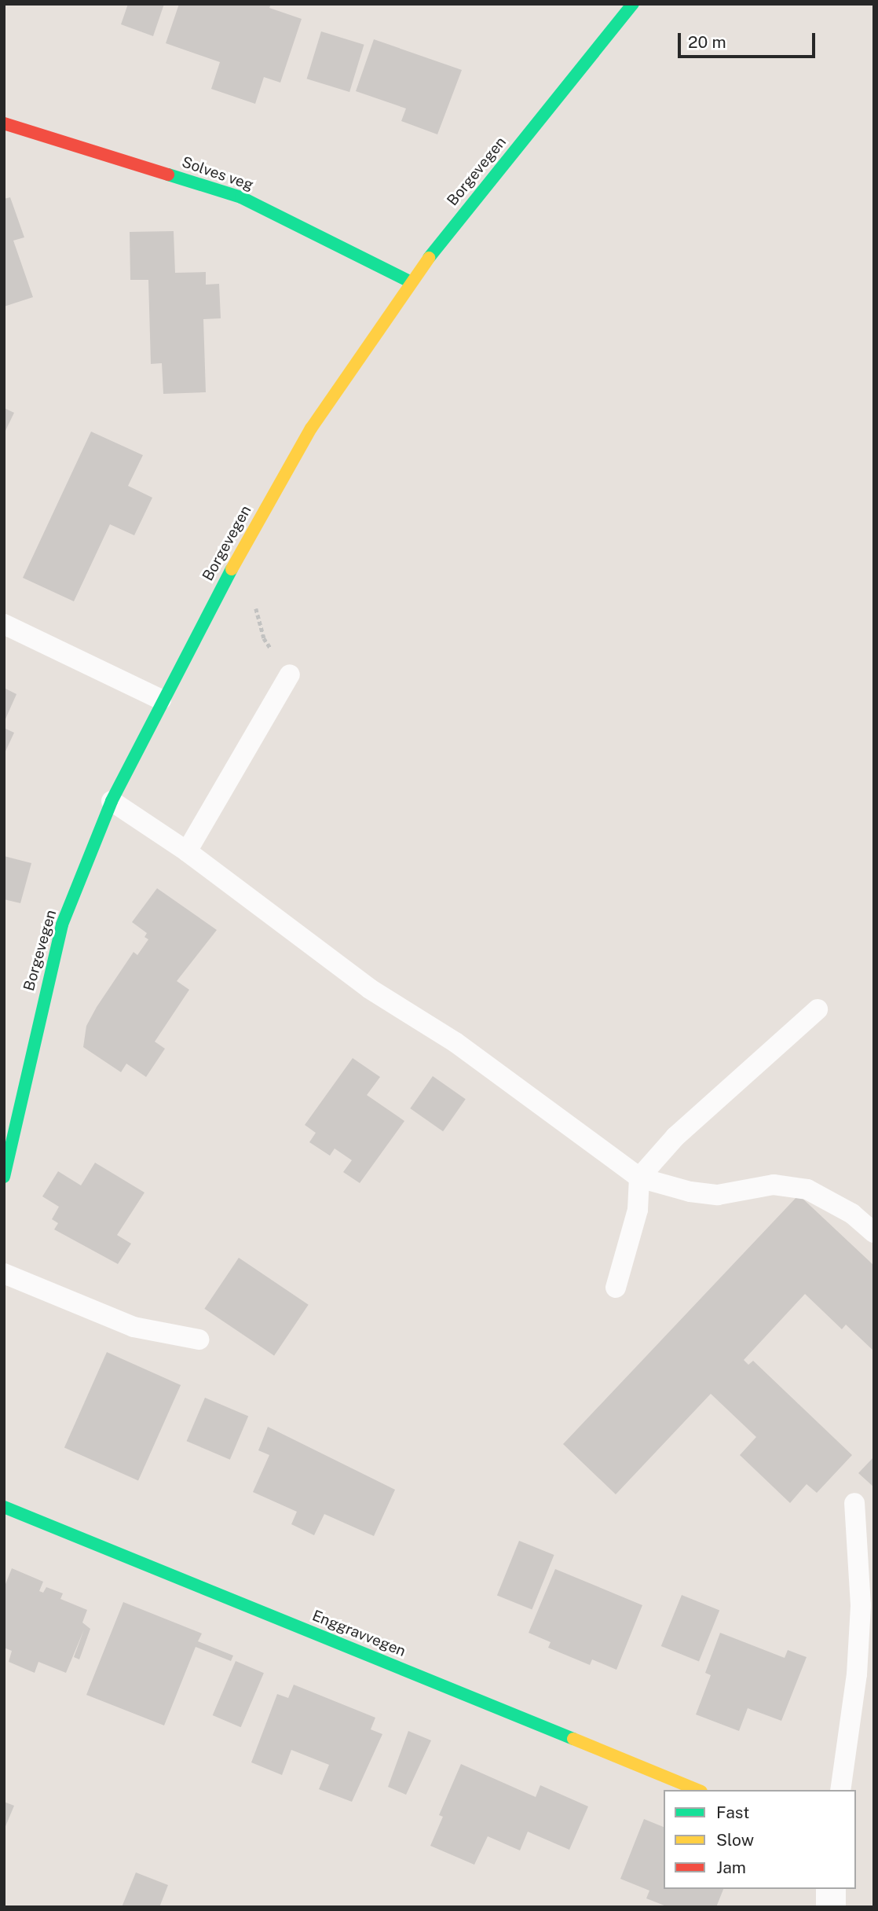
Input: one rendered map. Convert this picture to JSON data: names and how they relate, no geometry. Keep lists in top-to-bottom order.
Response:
{
  "streets": {
    "street": ["Borgevegen", "Solves veg", "Enggravvegen"]
  },
  "crossings": [
    ["Borgevegen", "Solves veg"]
  ],
  "legend": ["Fast", "Slow", "Jam"],
  "scale_bar": "20 m"
}
